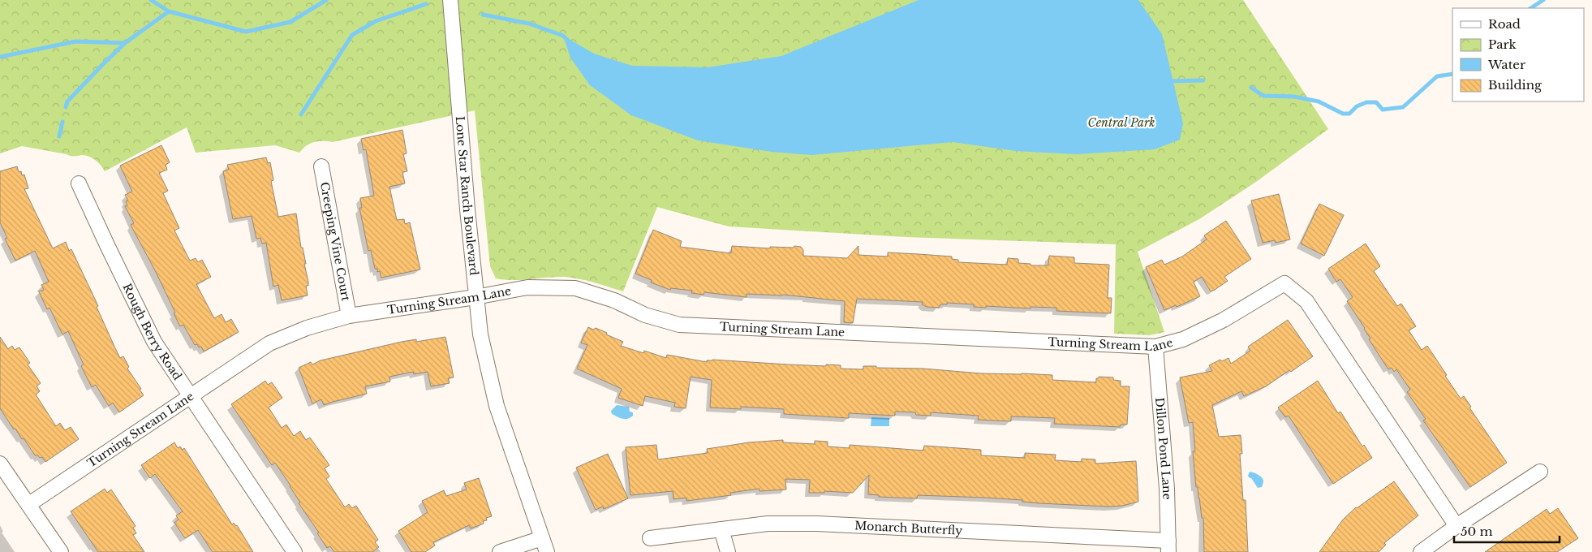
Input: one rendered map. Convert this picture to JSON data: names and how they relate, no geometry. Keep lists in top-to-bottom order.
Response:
{
  "streets": {
    "street": [
      "Lone Star Ranch Boulevard",
      "Creeping Vine Court",
      "Turning Stream Lane",
      "Rough Berry Road",
      "Dillon Pond Lane",
      "Monarch Butterfly"
    ]
  },
  "crossings": [
    ["Lone Star Ranch Boulevard", "Turning Stream Lane"],
    ["Creeping Vine Court", "Turning Stream Lane"],
    ["Turning Stream Lane", "Rough Berry Road"],
    ["Turning Stream Lane", "Dillon Pond Lane"],
    ["Dillon Pond Lane", "Monarch Butterfly"]
  ],
  "parks": ["Central Park"],
  "legend": [
    "Road",
    "Park",
    "Water",
    "Building"
  ],
  "scale_bar": "50 m"
}
